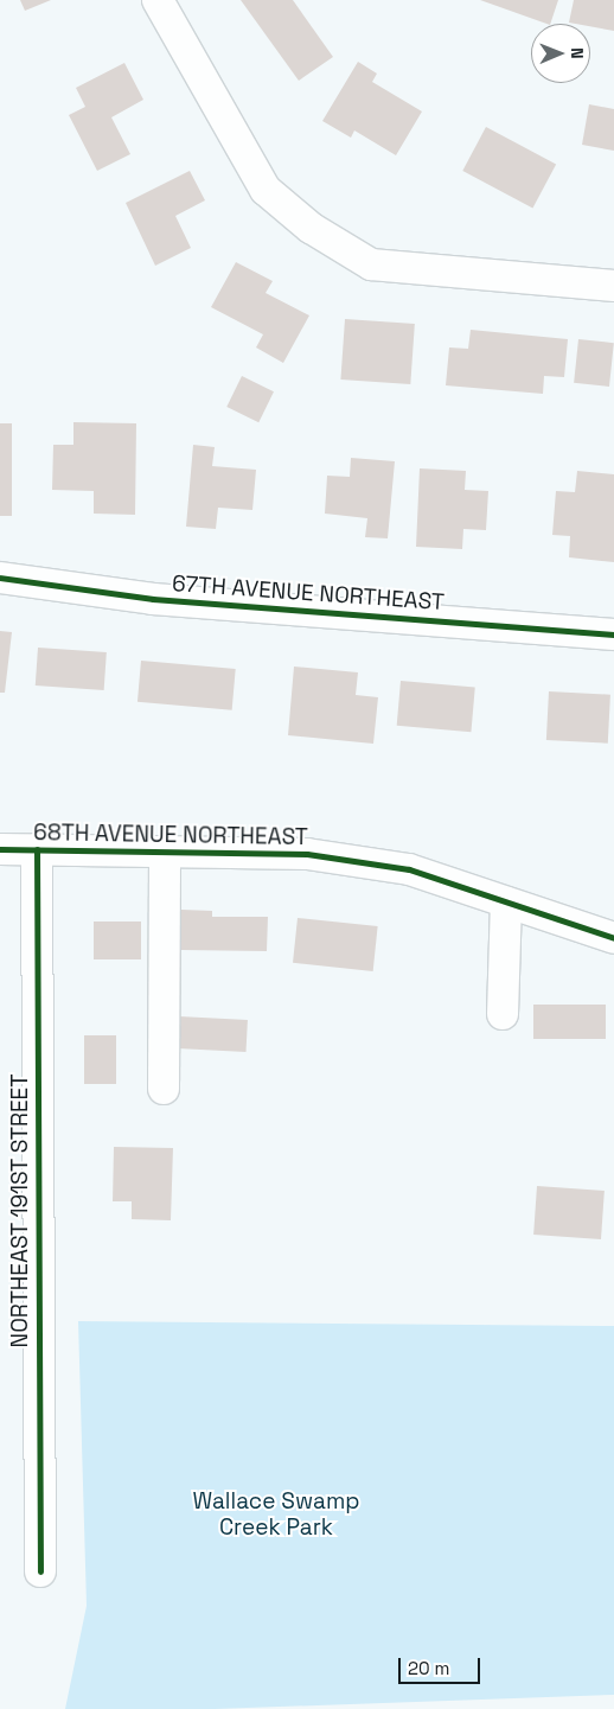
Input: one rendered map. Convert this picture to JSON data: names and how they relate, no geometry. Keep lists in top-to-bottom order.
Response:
{
  "streets": {
    "street": ["67TH AVENUE NORTHEAST", "68TH AVENUE NORTHEAST", "NORTHEAST 191ST STREET"]
  },
  "crossings": [
    ["68TH AVENUE NORTHEAST", "NORTHEAST 191ST STREET"]
  ],
  "parks": ["Wallace Swamp Creek Park"],
  "scale_bar": "20 m",
  "north": "right"
}
